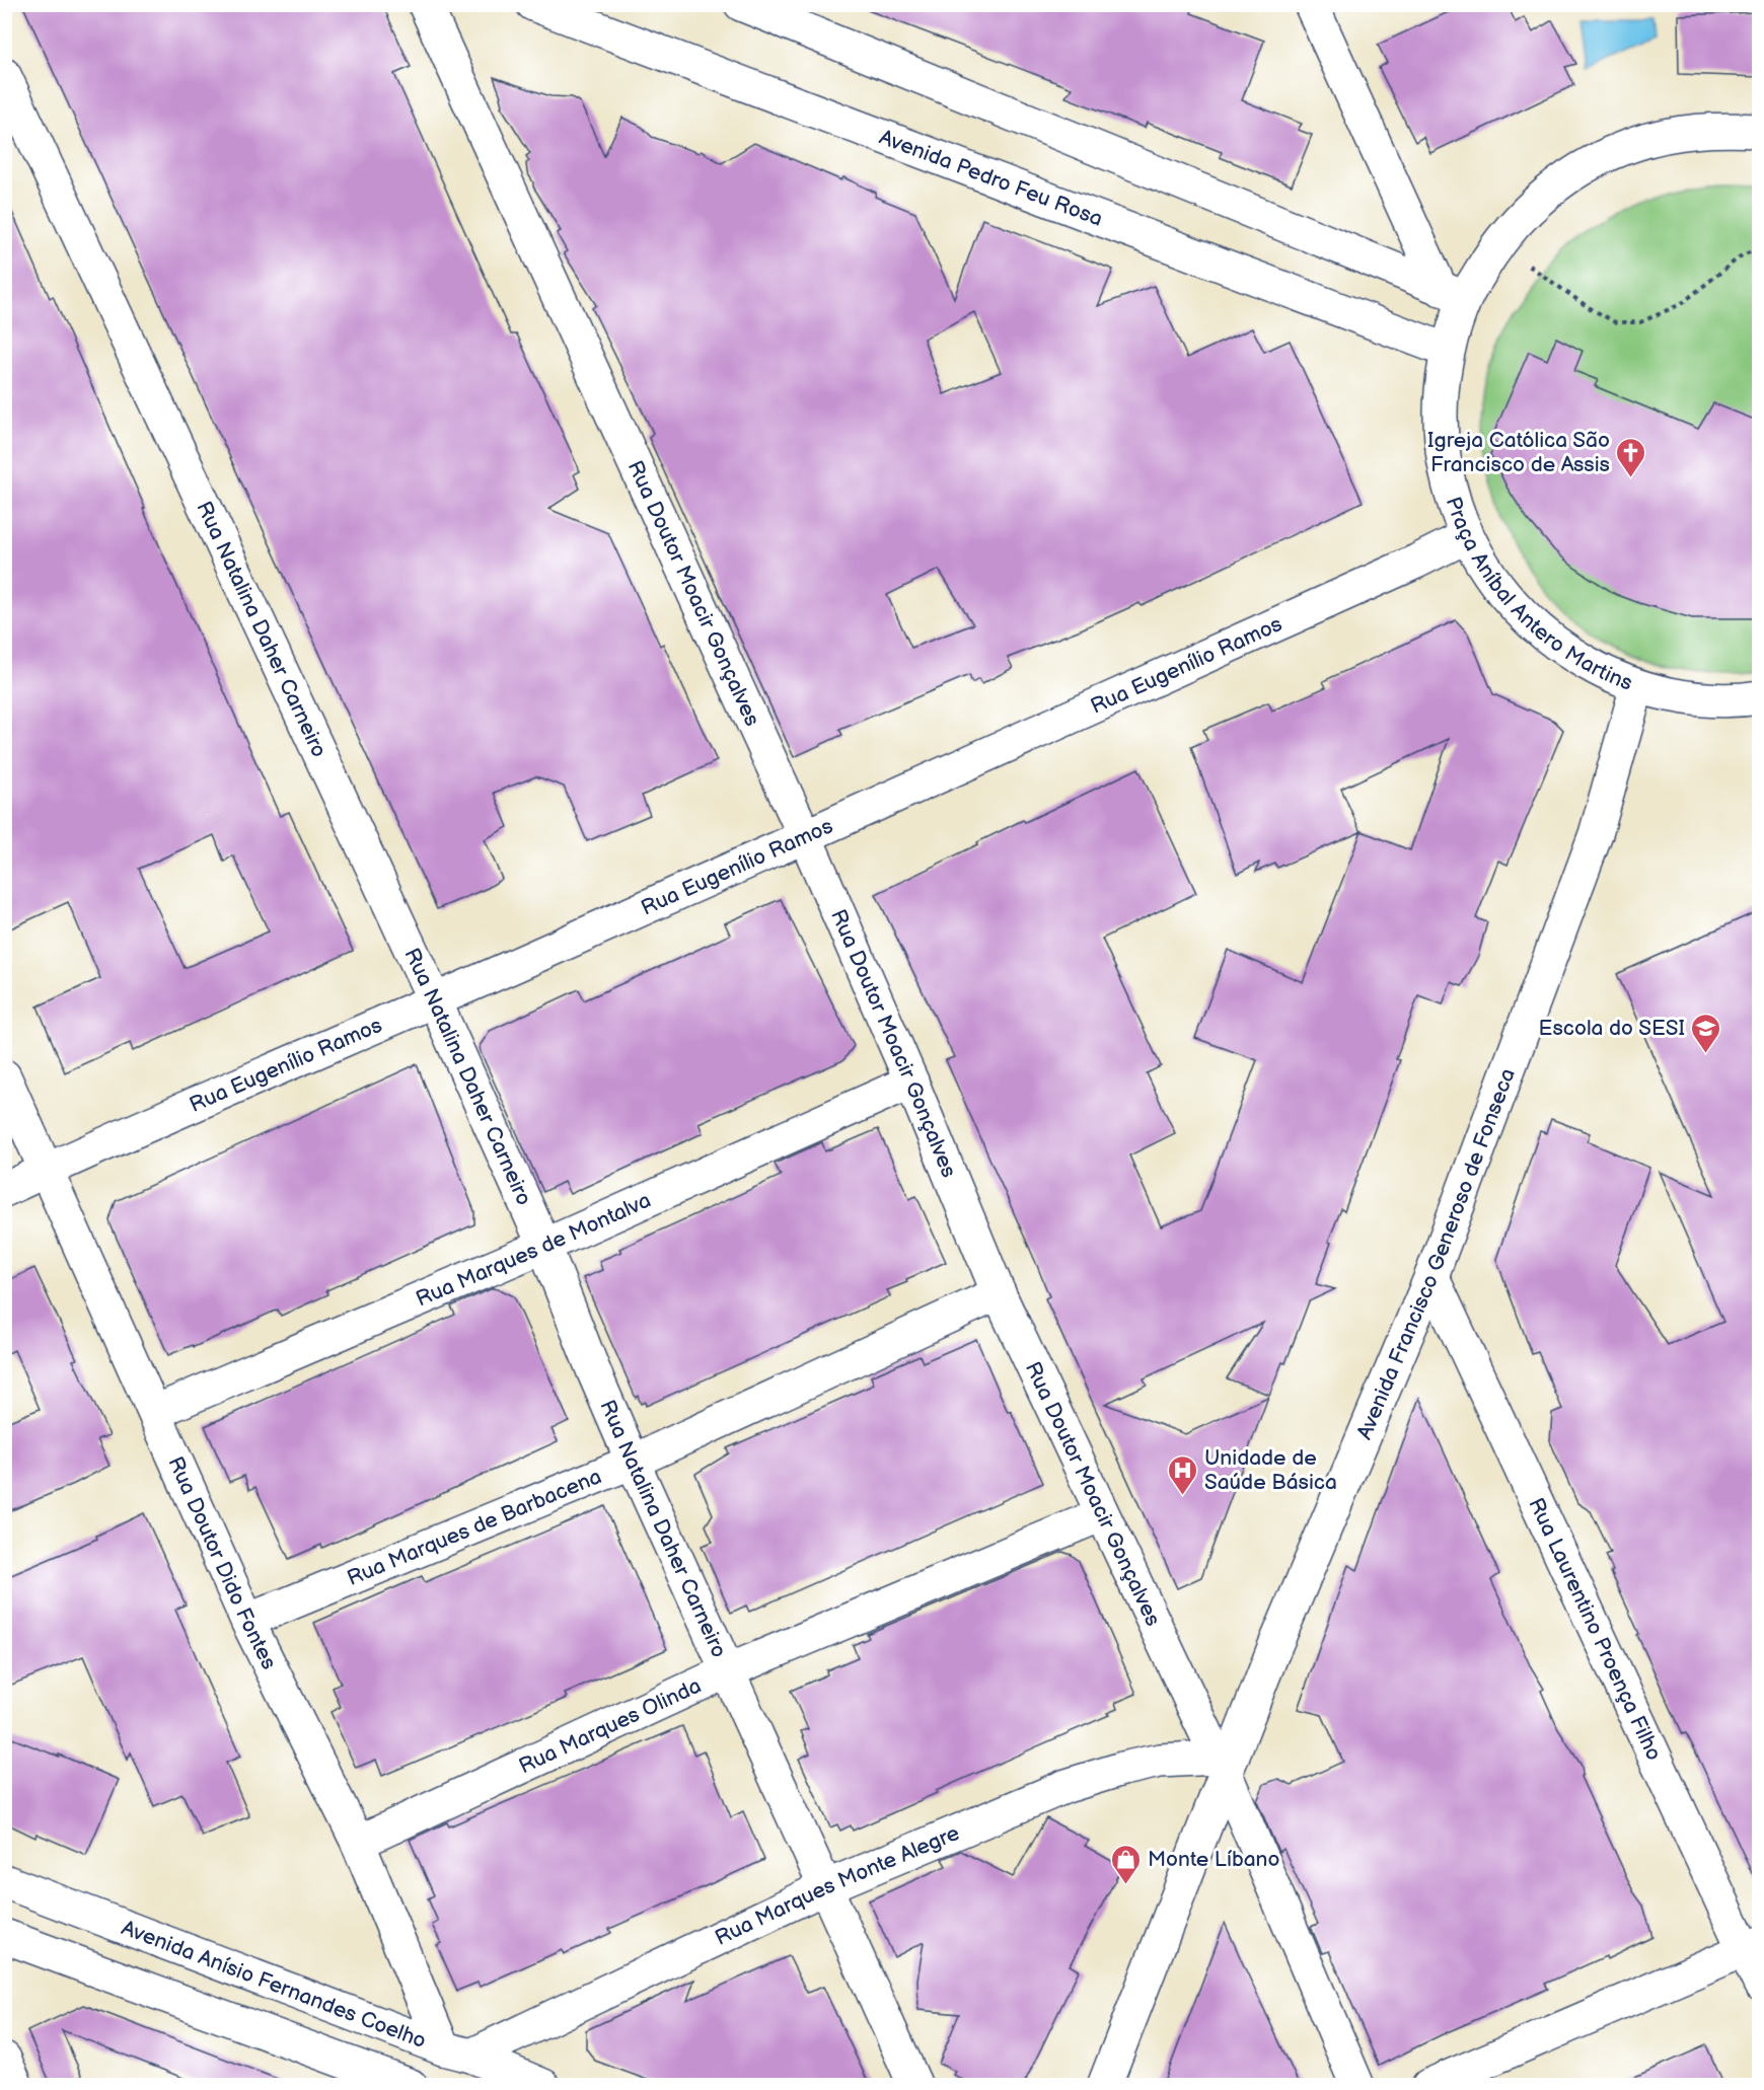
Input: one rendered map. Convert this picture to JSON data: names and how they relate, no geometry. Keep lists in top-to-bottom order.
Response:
{
  "streets": {
    "street": [
      "Avenida Pedro Feu Rosa",
      "Praça Aníbal Antero Martins",
      "Rua Doutor Moacir Gonçalves",
      "Rua Natalina Daher Carneiro",
      "Rua Eugenílio Ramos",
      "Rua Marques de Montalva",
      "Avenida Francisco Generoso de Fonseca",
      "Rua Marques de Barbacena",
      "Rua Doutor Dido Fontes",
      "Rua Laurentino Proença Filho",
      "Rua Marques Olinda",
      "Rua Marques Monte Alegre",
      "Avenida Anísio Fernandes Coelho"
    ]
  },
  "crossings": [
    ["Avenida Pedro Feu Rosa", "Praça Aníbal Antero Martins"],
    ["Praça Aníbal Antero Martins", "Rua Eugenílio Ramos"],
    ["Praça Aníbal Antero Martins", "Avenida Francisco Generoso de Fonseca"],
    ["Rua Doutor Moacir Gonçalves", "Rua Eugenílio Ramos"],
    ["Rua Doutor Moacir Gonçalves", "Rua Marques de Montalva"],
    ["Rua Doutor Moacir Gonçalves", "Avenida Francisco Generoso de Fonseca"],
    ["Rua Doutor Moacir Gonçalves", "Rua Marques de Barbacena"],
    ["Rua Doutor Moacir Gonçalves", "Rua Marques Olinda"],
    ["Rua Doutor Moacir Gonçalves", "Rua Marques Monte Alegre"],
    ["Rua Natalina Daher Carneiro", "Rua Eugenílio Ramos"],
    ["Rua Natalina Daher Carneiro", "Rua Marques de Montalva"],
    ["Rua Natalina Daher Carneiro", "Rua Marques de Barbacena"],
    ["Rua Natalina Daher Carneiro", "Rua Marques Olinda"],
    ["Rua Natalina Daher Carneiro", "Rua Marques Monte Alegre"],
    ["Rua Eugenílio Ramos", "Rua Doutor Dido Fontes"],
    ["Rua Marques de Montalva", "Rua Doutor Dido Fontes"],
    ["Avenida Francisco Generoso de Fonseca", "Rua Laurentino Proença Filho"],
    ["Avenida Francisco Generoso de Fonseca", "Rua Marques Monte Alegre"],
    ["Rua Marques de Barbacena", "Rua Doutor Dido Fontes"],
    ["Rua Doutor Dido Fontes", "Rua Marques Olinda"],
    ["Rua Doutor Dido Fontes", "Rua Marques Monte Alegre"],
    ["Rua Doutor Dido Fontes", "Avenida Anísio Fernandes Coelho"],
    ["Rua Marques Monte Alegre", "Avenida Anísio Fernandes Coelho"]
  ],
  "places": {
    "church": ["Igreja Católica São Francisco de Assis"],
    "school or university": ["Escola do SESI"],
    "hospital": ["Unidade de Saúde Básica"],
    "shop": ["Monte Líbano"]
  }
}
